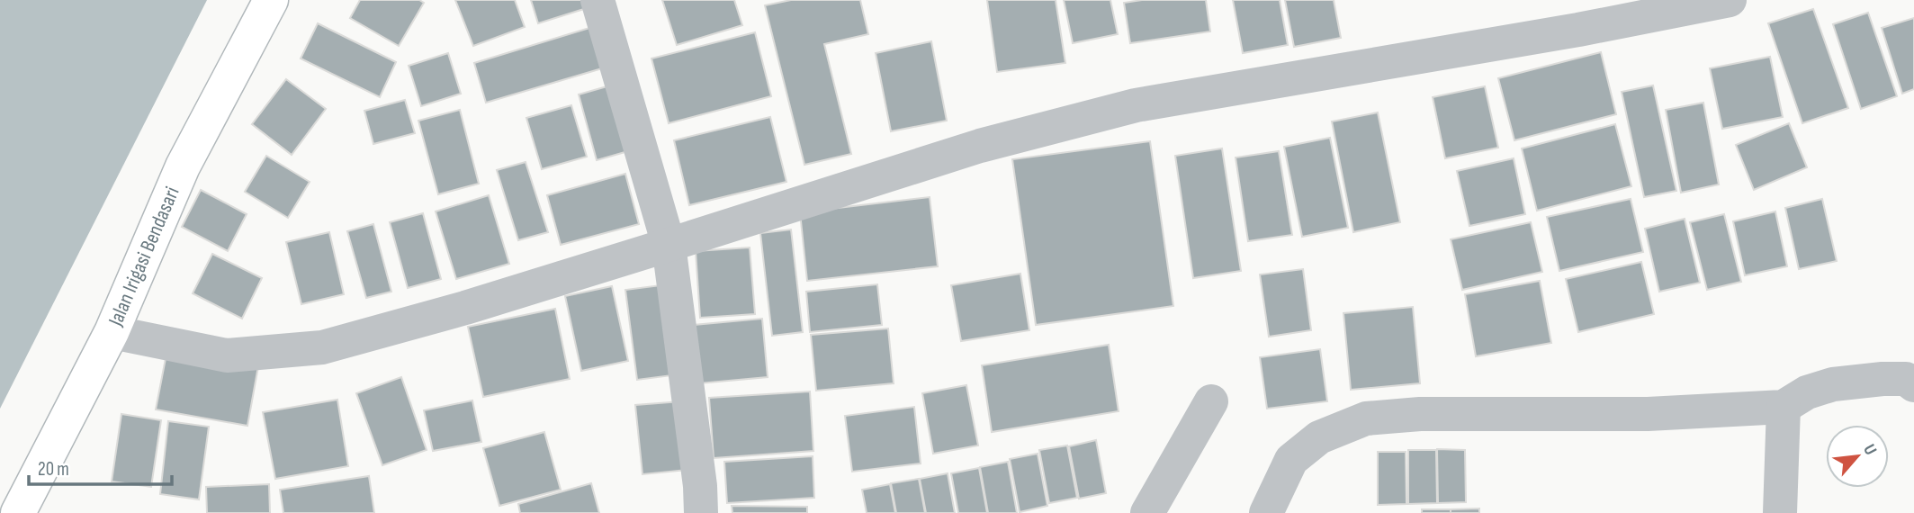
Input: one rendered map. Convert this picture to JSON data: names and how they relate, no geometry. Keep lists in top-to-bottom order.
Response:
{
  "streets": {
    "street": ["Jalan Irigasi Bendasari"]
  },
  "scale_bar": "20 m",
  "north": "top right"
}
